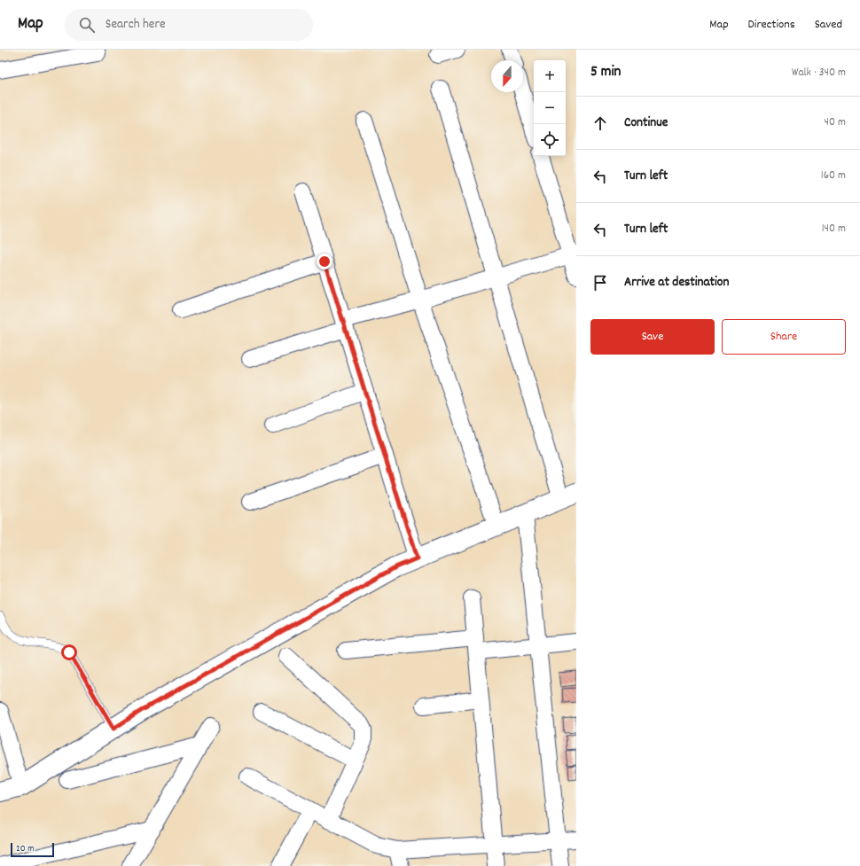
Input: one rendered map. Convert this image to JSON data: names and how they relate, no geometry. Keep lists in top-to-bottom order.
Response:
{
  "scale_bar": "20 m",
  "north": "bottom",
  "page": {
    "header": "Map",
    "search": "Search here",
    "nav": ["Map", "Directions", "Saved"],
    "heading": ["5 min", "Walk · 340 m"],
    "map_buttons": ["+", "−"],
    "list": [
      ["Continue", "40 m"],
      ["Turn left", "160 m"],
      ["Turn left", "140 m"],
      "Arrive at destination"
    ],
    "buttons": ["Save", "Share"],
    "scale": "20 m"
  }
}
